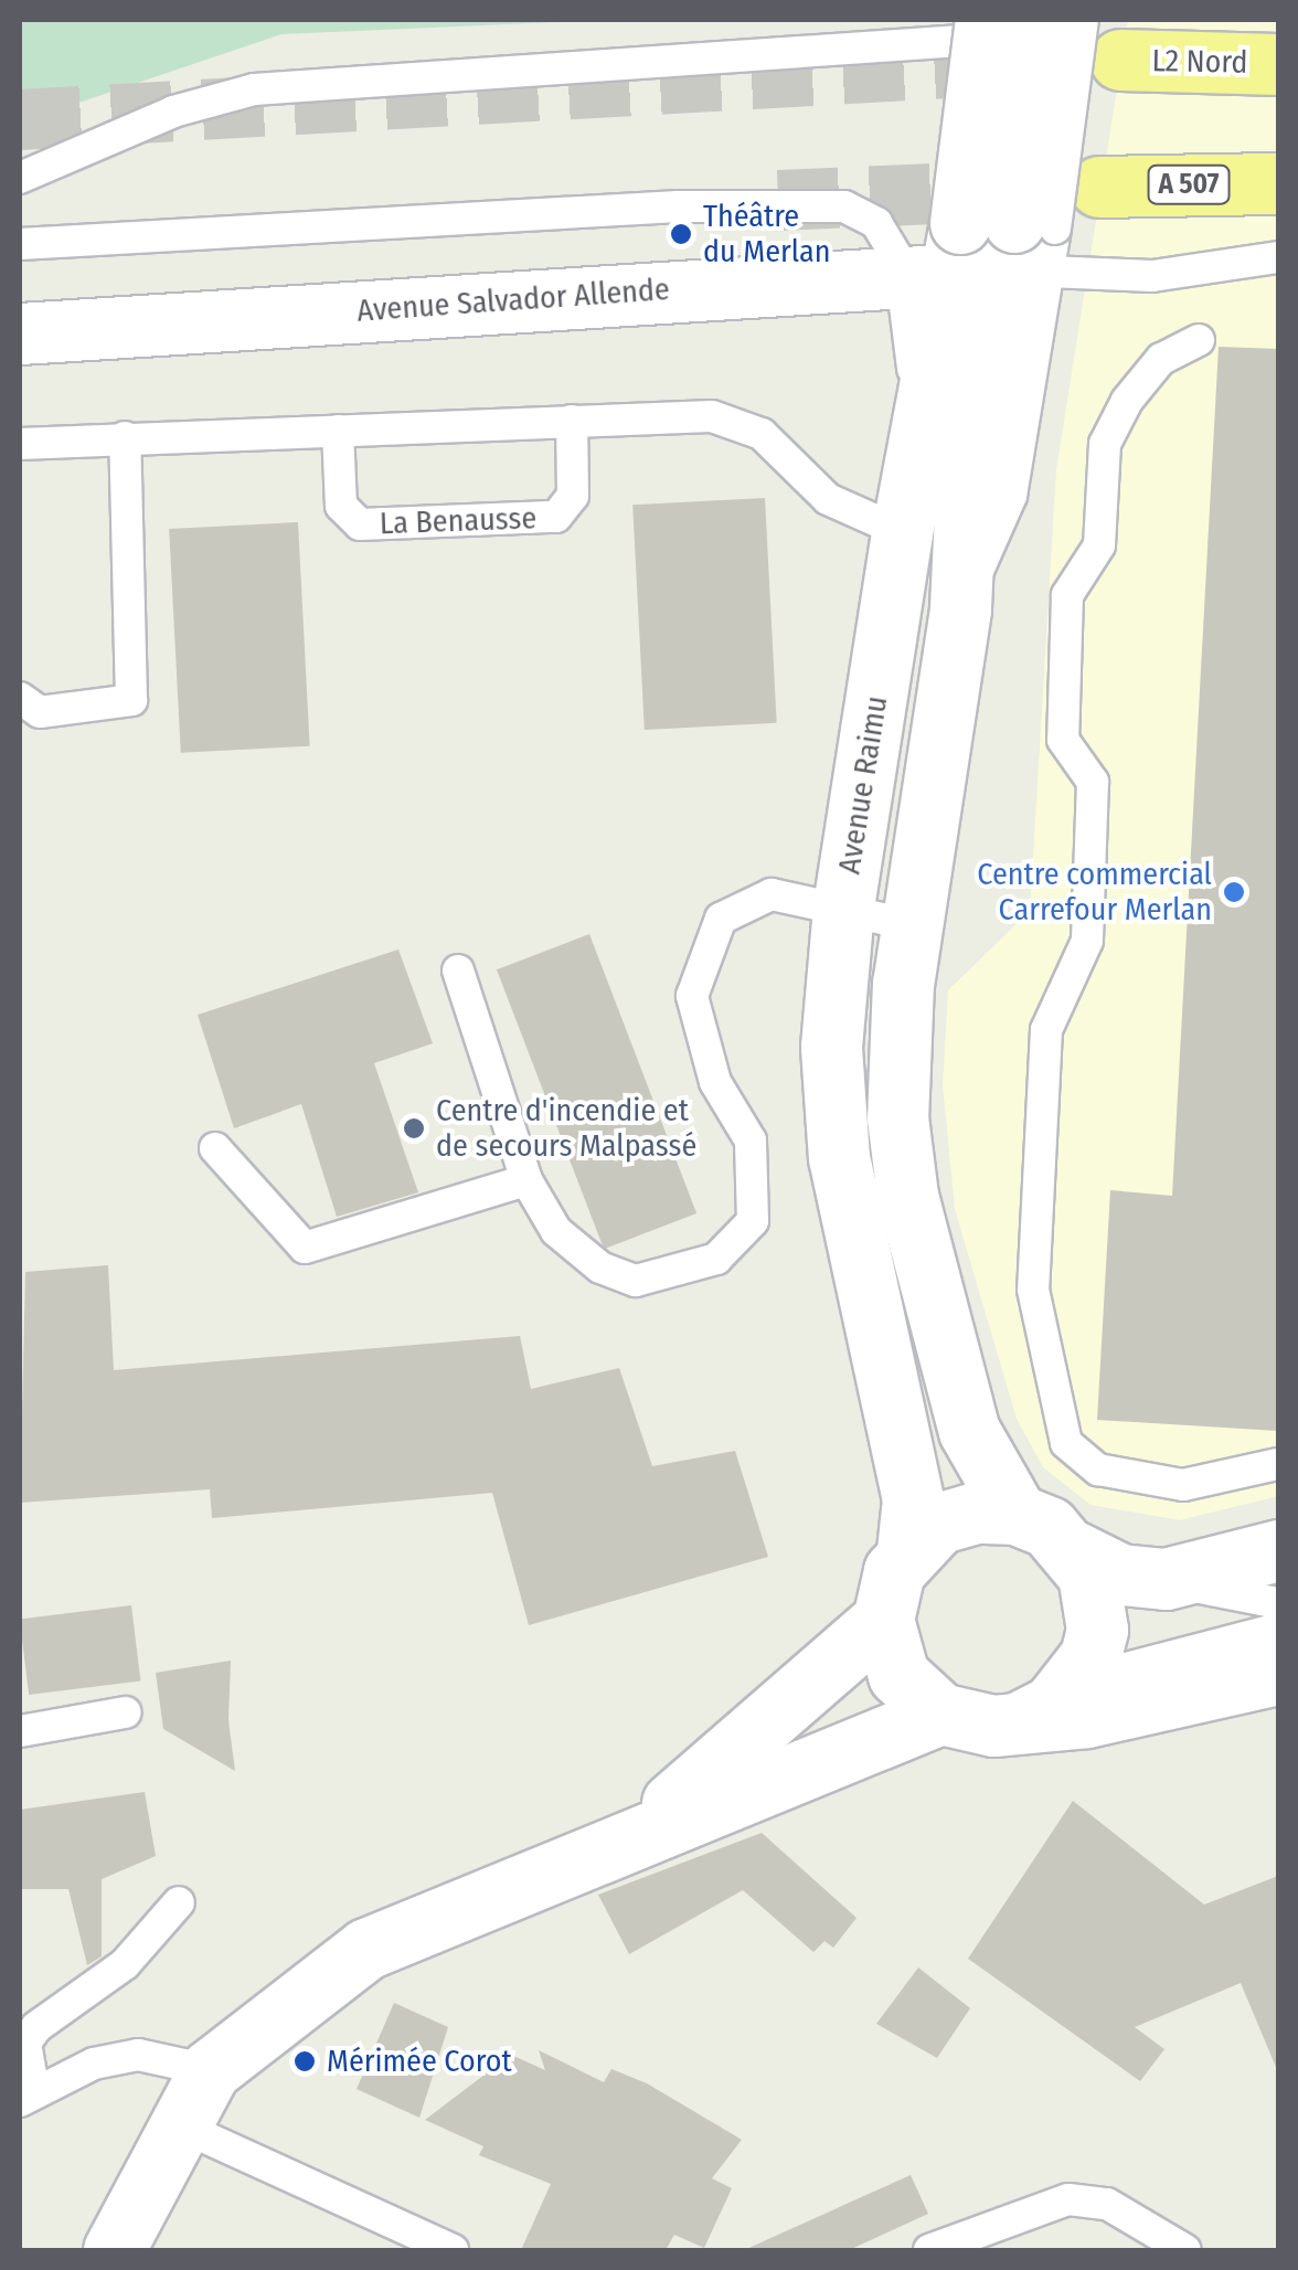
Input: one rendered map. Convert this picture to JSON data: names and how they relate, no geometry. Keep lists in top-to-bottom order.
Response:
{
  "streets": {
    "highway": ["L2 Nord", "A 507"],
    "street": ["Avenue Salvador Allende", "Avenue Raimu"],
    "lane": ["La Benausse"]
  },
  "crossings": [
    ["L2 Nord", "Avenue Raimu"],
    ["Avenue Salvador Allende", "Avenue Raimu"]
  ],
  "places": [
    "Théâtre du Merlan",
    "Centre commercial Carrefour Merlan",
    "Centre d'incendie et de secours Malpassé",
    "Mérimée Corot"
  ]
}
